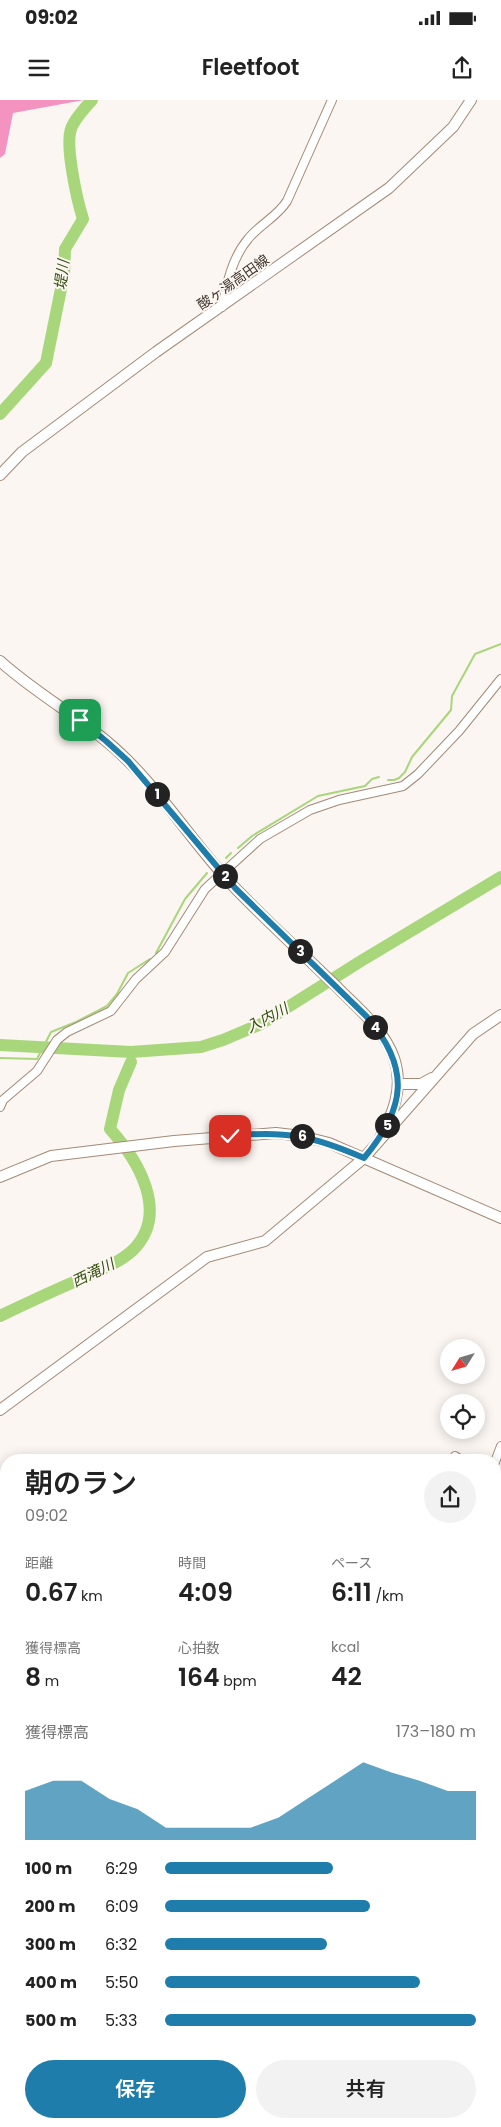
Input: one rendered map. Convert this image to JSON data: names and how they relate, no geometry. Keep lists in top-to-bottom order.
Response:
{
  "streets": {
    "street": ["酸ヶ湯高田線"]
  },
  "water": ["堤川", "入内川", "西滝川"],
  "north": "bottom left",
  "page": {
    "status": "09:02",
    "header": "Fleetfoot",
    "pins": [
      "1",
      "2",
      "3",
      "4",
      "5",
      "6"
    ],
    "heading": ["朝のラン", "09:02"],
    "stats": [
      ["距離", "0.67 km"],
      ["時間", "4:09"],
      ["ペース", "6:11 /km"],
      ["獲得標高", "8 m"],
      ["心拍数", "164 bpm"],
      ["kcal", "42"]
    ],
    "chart": ["獲得標高", "173–180 m"],
    "list": [
      {
        "name": "100 m",
        "note": "6:29"
      },
      {
        "name": "200 m",
        "note": "6:09"
      },
      {
        "name": "300 m",
        "note": "6:32"
      },
      {
        "name": "400 m",
        "note": "5:50"
      },
      {
        "name": "500 m",
        "note": "5:33"
      }
    ],
    "buttons": ["保存", "共有"]
  }
}
